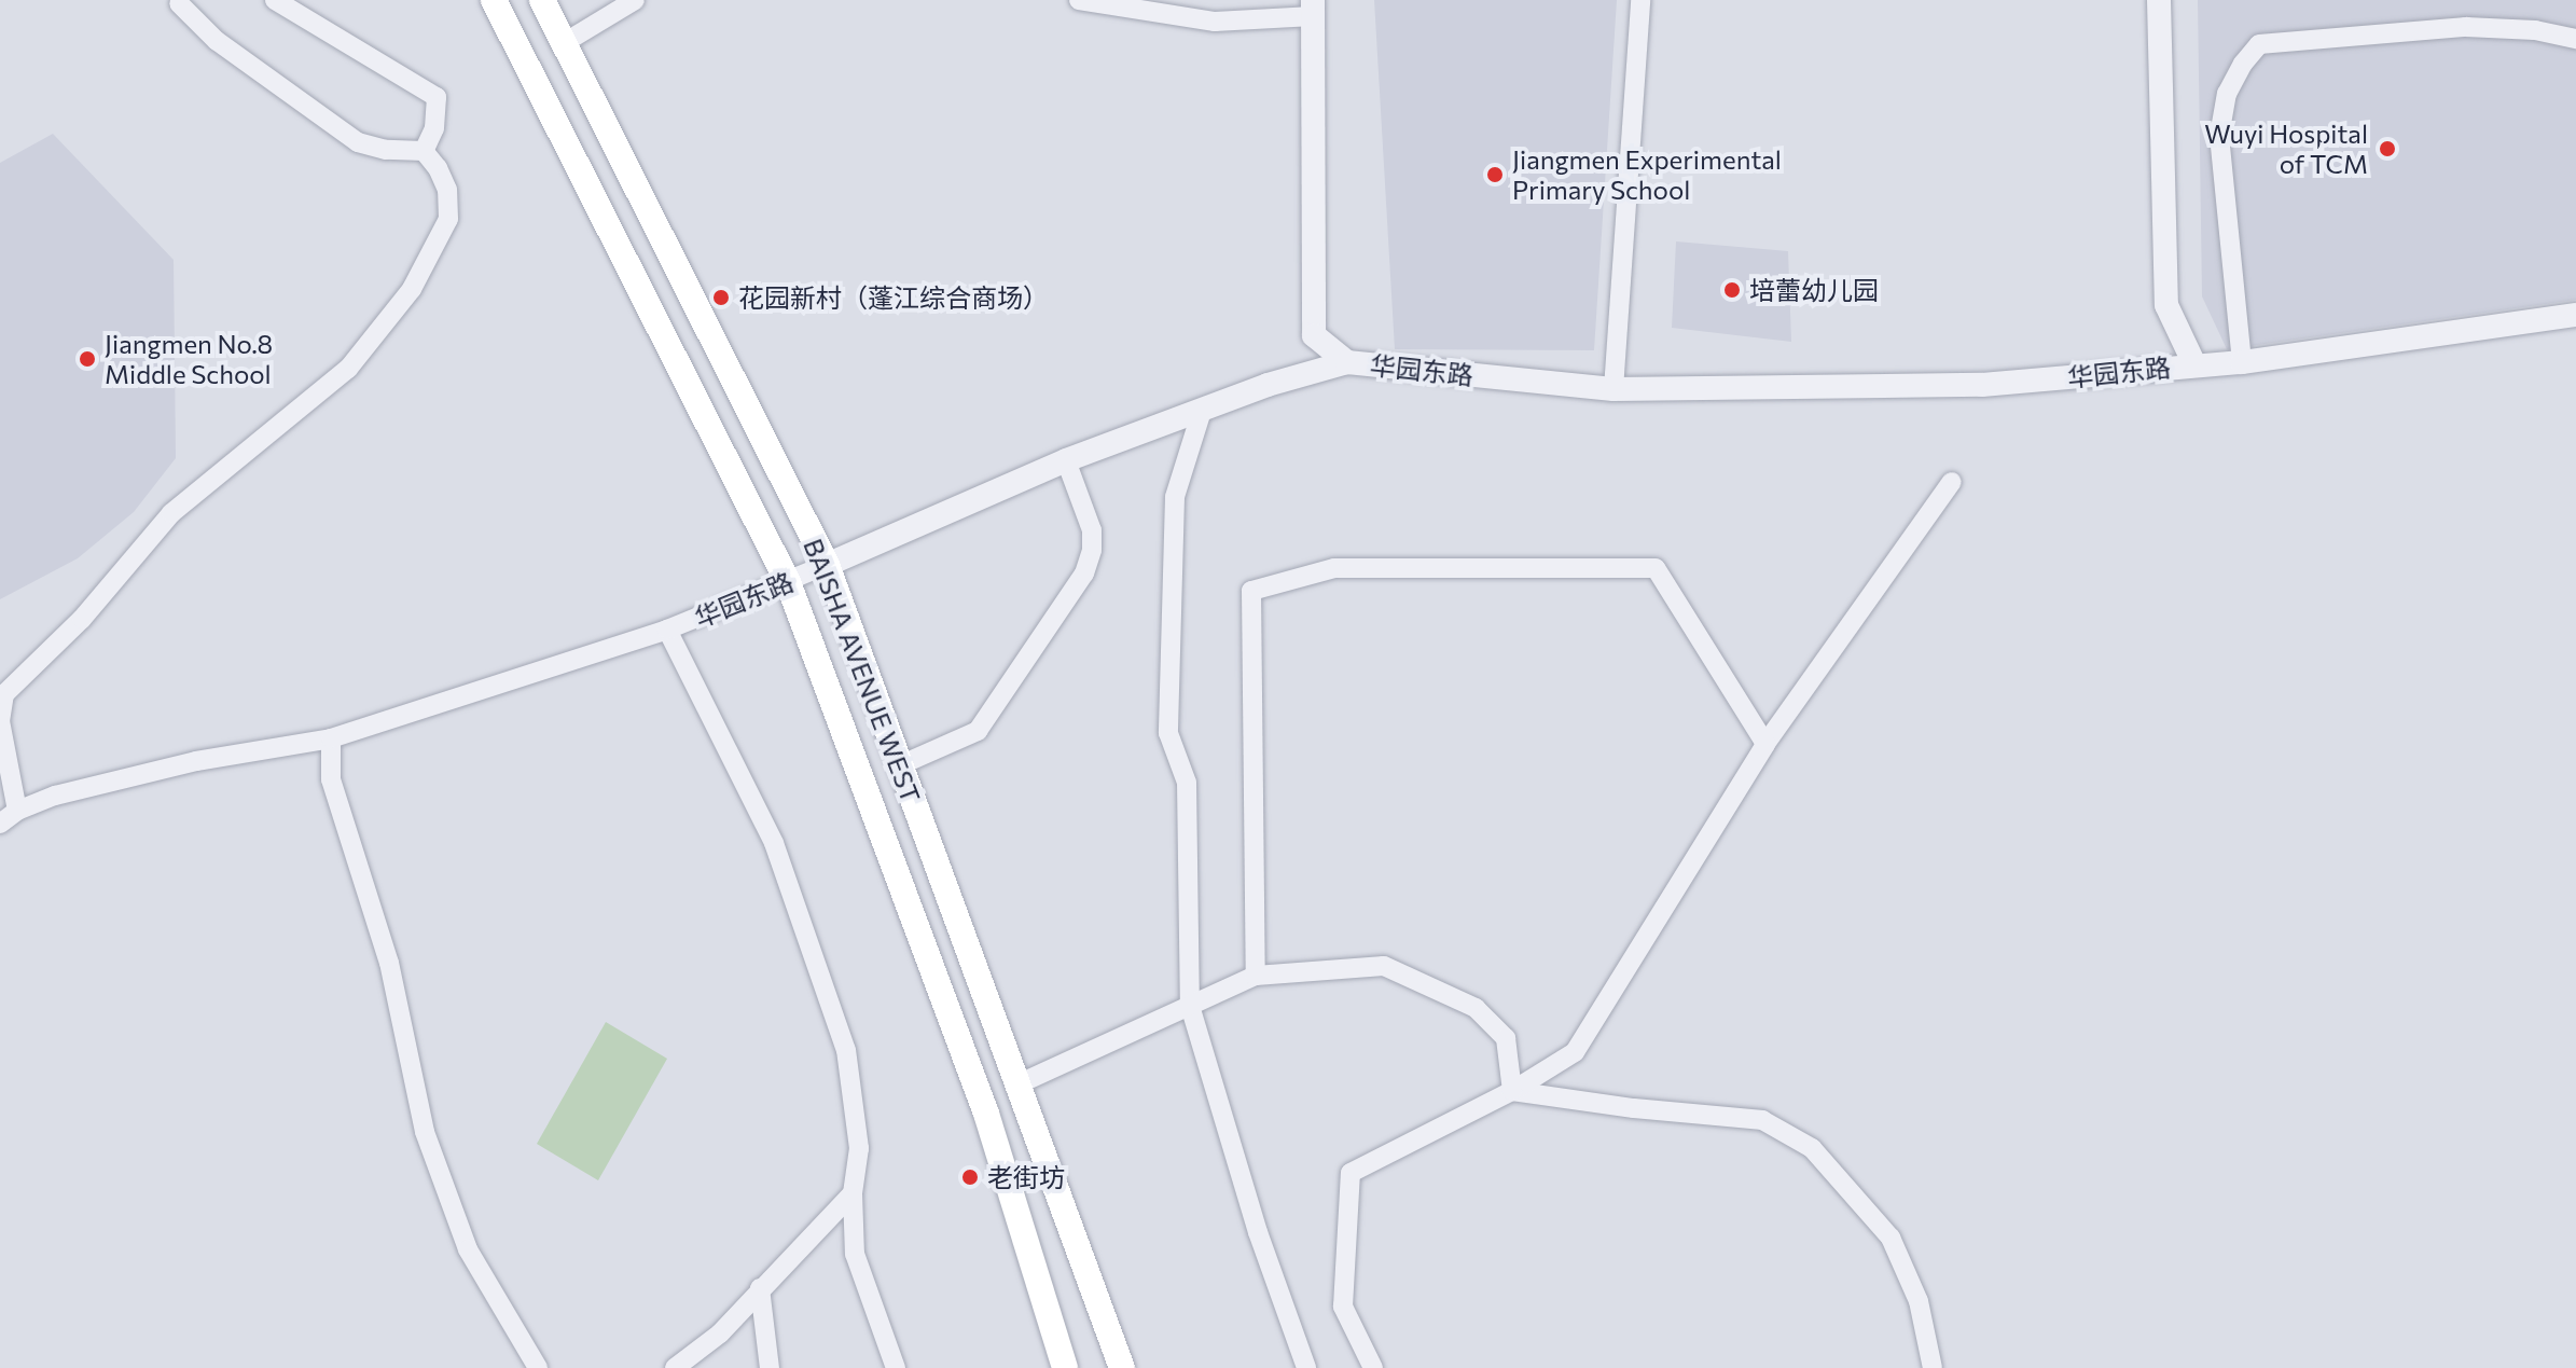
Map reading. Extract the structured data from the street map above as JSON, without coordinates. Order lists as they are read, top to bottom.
{
  "streets": {
    "main road": ["BAISHA AVENUE WEST"],
    "street": ["华园东路"]
  },
  "crossings": [
    ["华园东路", "BAISHA AVENUE WEST"]
  ],
  "places": [
    "Wuyi Hospital of TCM",
    "Jiangmen Experimental Primary School",
    "培蕾幼儿园",
    "花园新村（蓬江综合商场）",
    "Jiangmen No.8 Middle School",
    "老街坊"
  ]
}
